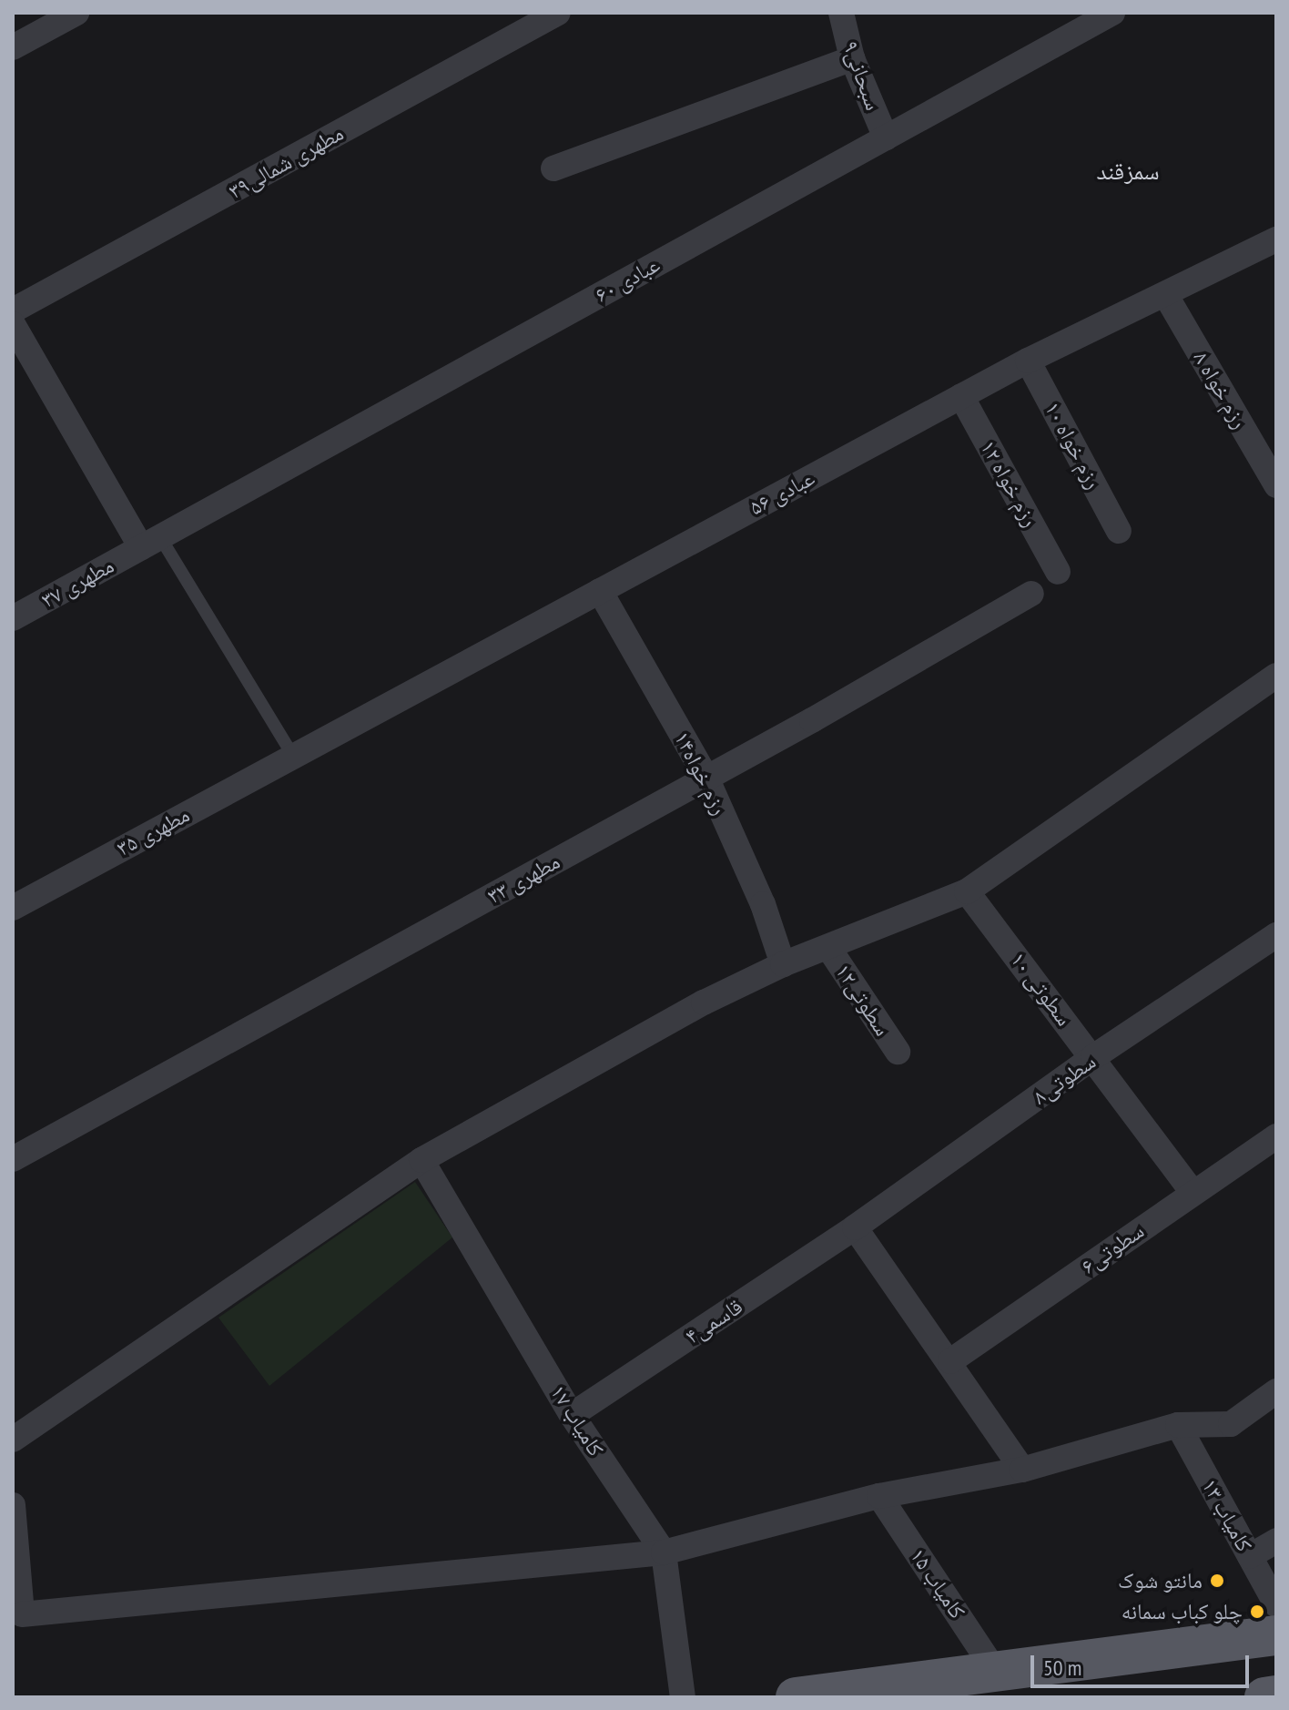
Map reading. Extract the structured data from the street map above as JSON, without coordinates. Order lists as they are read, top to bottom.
{
  "streets": {
    "street": [
      "سبحانی۹",
      "مطهری شمالی۳۹",
      "عبادی ۶۰",
      "رزم خواه ۸",
      "رزم خواه ۱۰",
      "رزم خواه ۱۲",
      "عبادی ۵۶",
      "مطهری ۳۷",
      "رزم خواه۱۴",
      "مطهری ۳۵",
      "مطهری ۳۳",
      "سطوتی ۱۰",
      "سطوتی۱۲",
      "سطوتی۸",
      "سطوتی۶",
      "قاسمی۴",
      "کامیاب ۱۷",
      "کامیاب ۱۳",
      "کامیاب ۱۵"
    ]
  },
  "crossings": [
    ["سبحانی۹", "عبادی ۶۰"],
    ["عبادی ۶۰", "مطهری ۳۷"],
    ["رزم خواه ۸", "عبادی ۵۶"],
    ["رزم خواه ۱۰", "عبادی ۵۶"],
    ["رزم خواه ۱۲", "عبادی ۵۶"],
    ["عبادی ۵۶", "رزم خواه۱۴"],
    ["عبادی ۵۶", "مطهری ۳۵"],
    ["رزم خواه۱۴", "مطهری ۳۳"],
    ["سطوتی ۱۰", "سطوتی۸"],
    ["سطوتی ۱۰", "سطوتی۶"],
    ["سطوتی۸", "قاسمی۴"],
    ["قاسمی۴", "کامیاب ۱۷"]
  ],
  "districts": ["سمزقند"],
  "places": ["مانتو شوک", "چلو کباب سمانه"],
  "scale_bar": "50 m"
}
